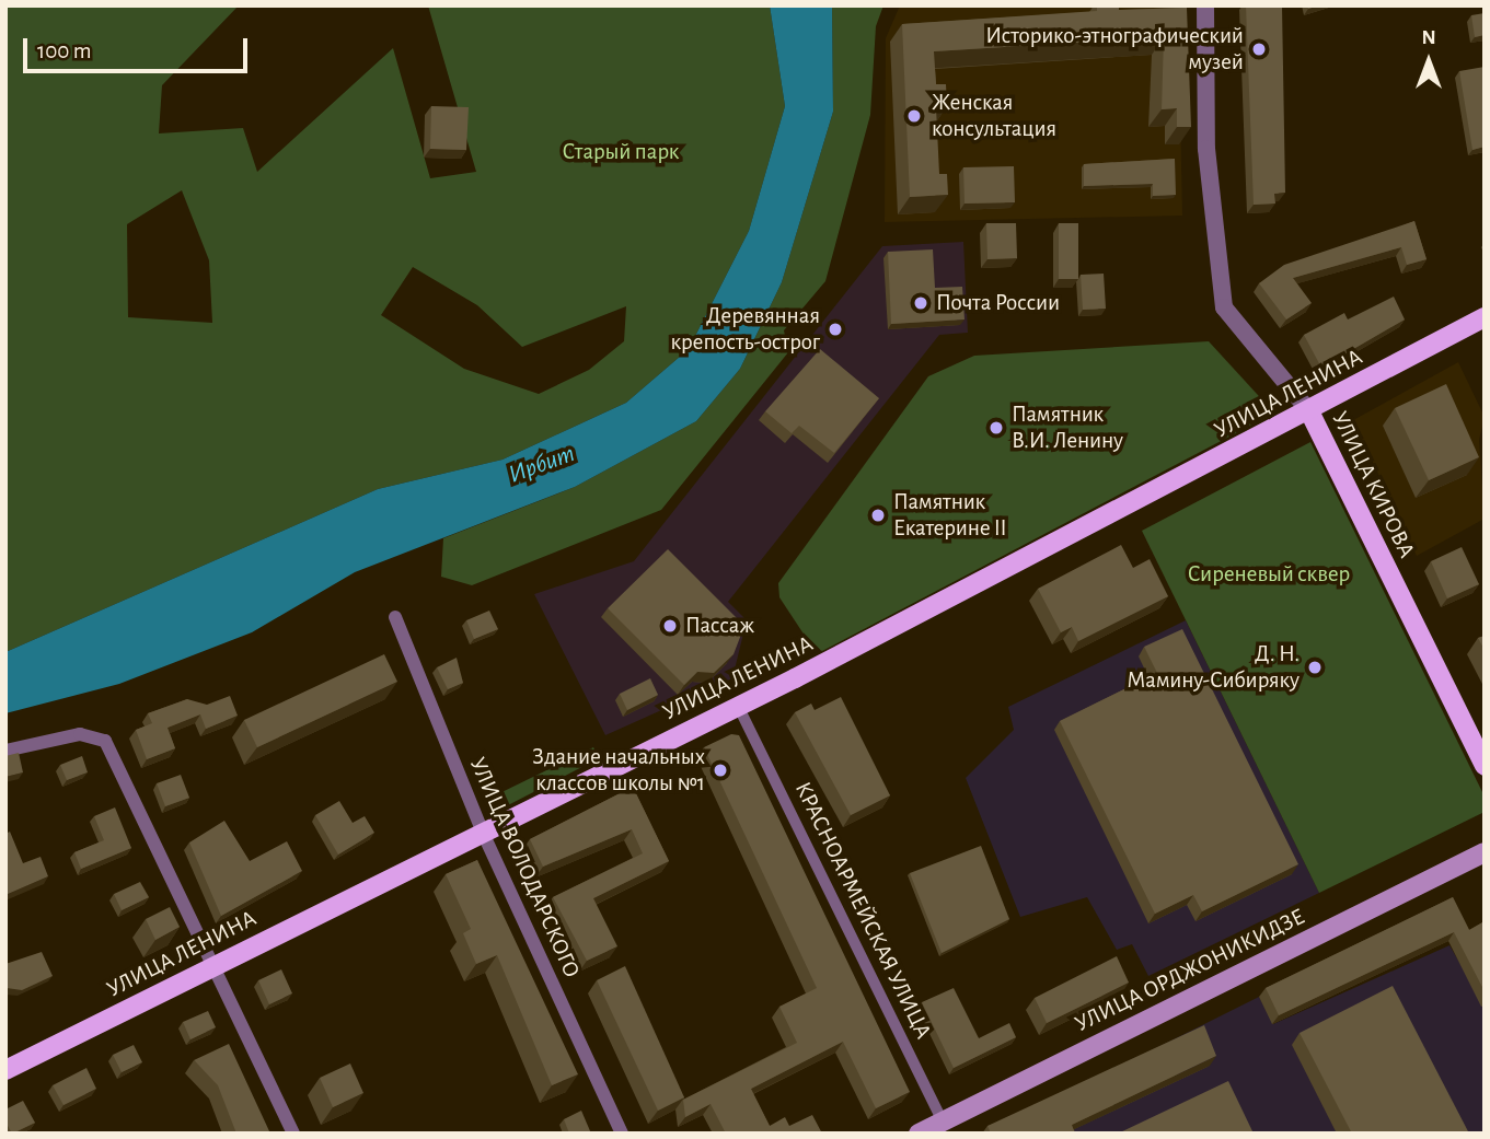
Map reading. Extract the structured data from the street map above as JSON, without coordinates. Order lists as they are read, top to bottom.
{
  "streets": {
    "main road": ["УЛИЦА ЛЕНИНА", "УЛИЦА КИРОВА", "УЛИЦА ОРДЖОНИКИДЗЕ"],
    "street": ["УЛИЦА ВОЛОДАРСКОГО", "КРАСНОАРМЕЙСКАЯ УЛИЦА"]
  },
  "crossings": [
    ["УЛИЦА ЛЕНИНА", "УЛИЦА КИРОВА"],
    ["УЛИЦА ЛЕНИНА", "УЛИЦА ВОЛОДАРСКОГО"],
    ["УЛИЦА ЛЕНИНА", "КРАСНОАРМЕЙСКАЯ УЛИЦА"],
    ["КРАСНОАРМЕЙСКАЯ УЛИЦА", "УЛИЦА ОРДЖОНИКИДЗЕ"]
  ],
  "water": ["Ирбит"],
  "parks": ["Старый парк", "Сиреневый сквер"],
  "places": [
    "Историко-этнографический музей",
    "Женская консультация",
    "Почта России",
    "Деревянная крепость-острог",
    "Памятник В.И. Ленину",
    "Памятник Екатерине II",
    "Пассаж",
    "Д. Н. Мамину-Сибиряку",
    "Здание начальных классов школы №1"
  ],
  "scale_bar": "100 m",
  "north": "top"
}
